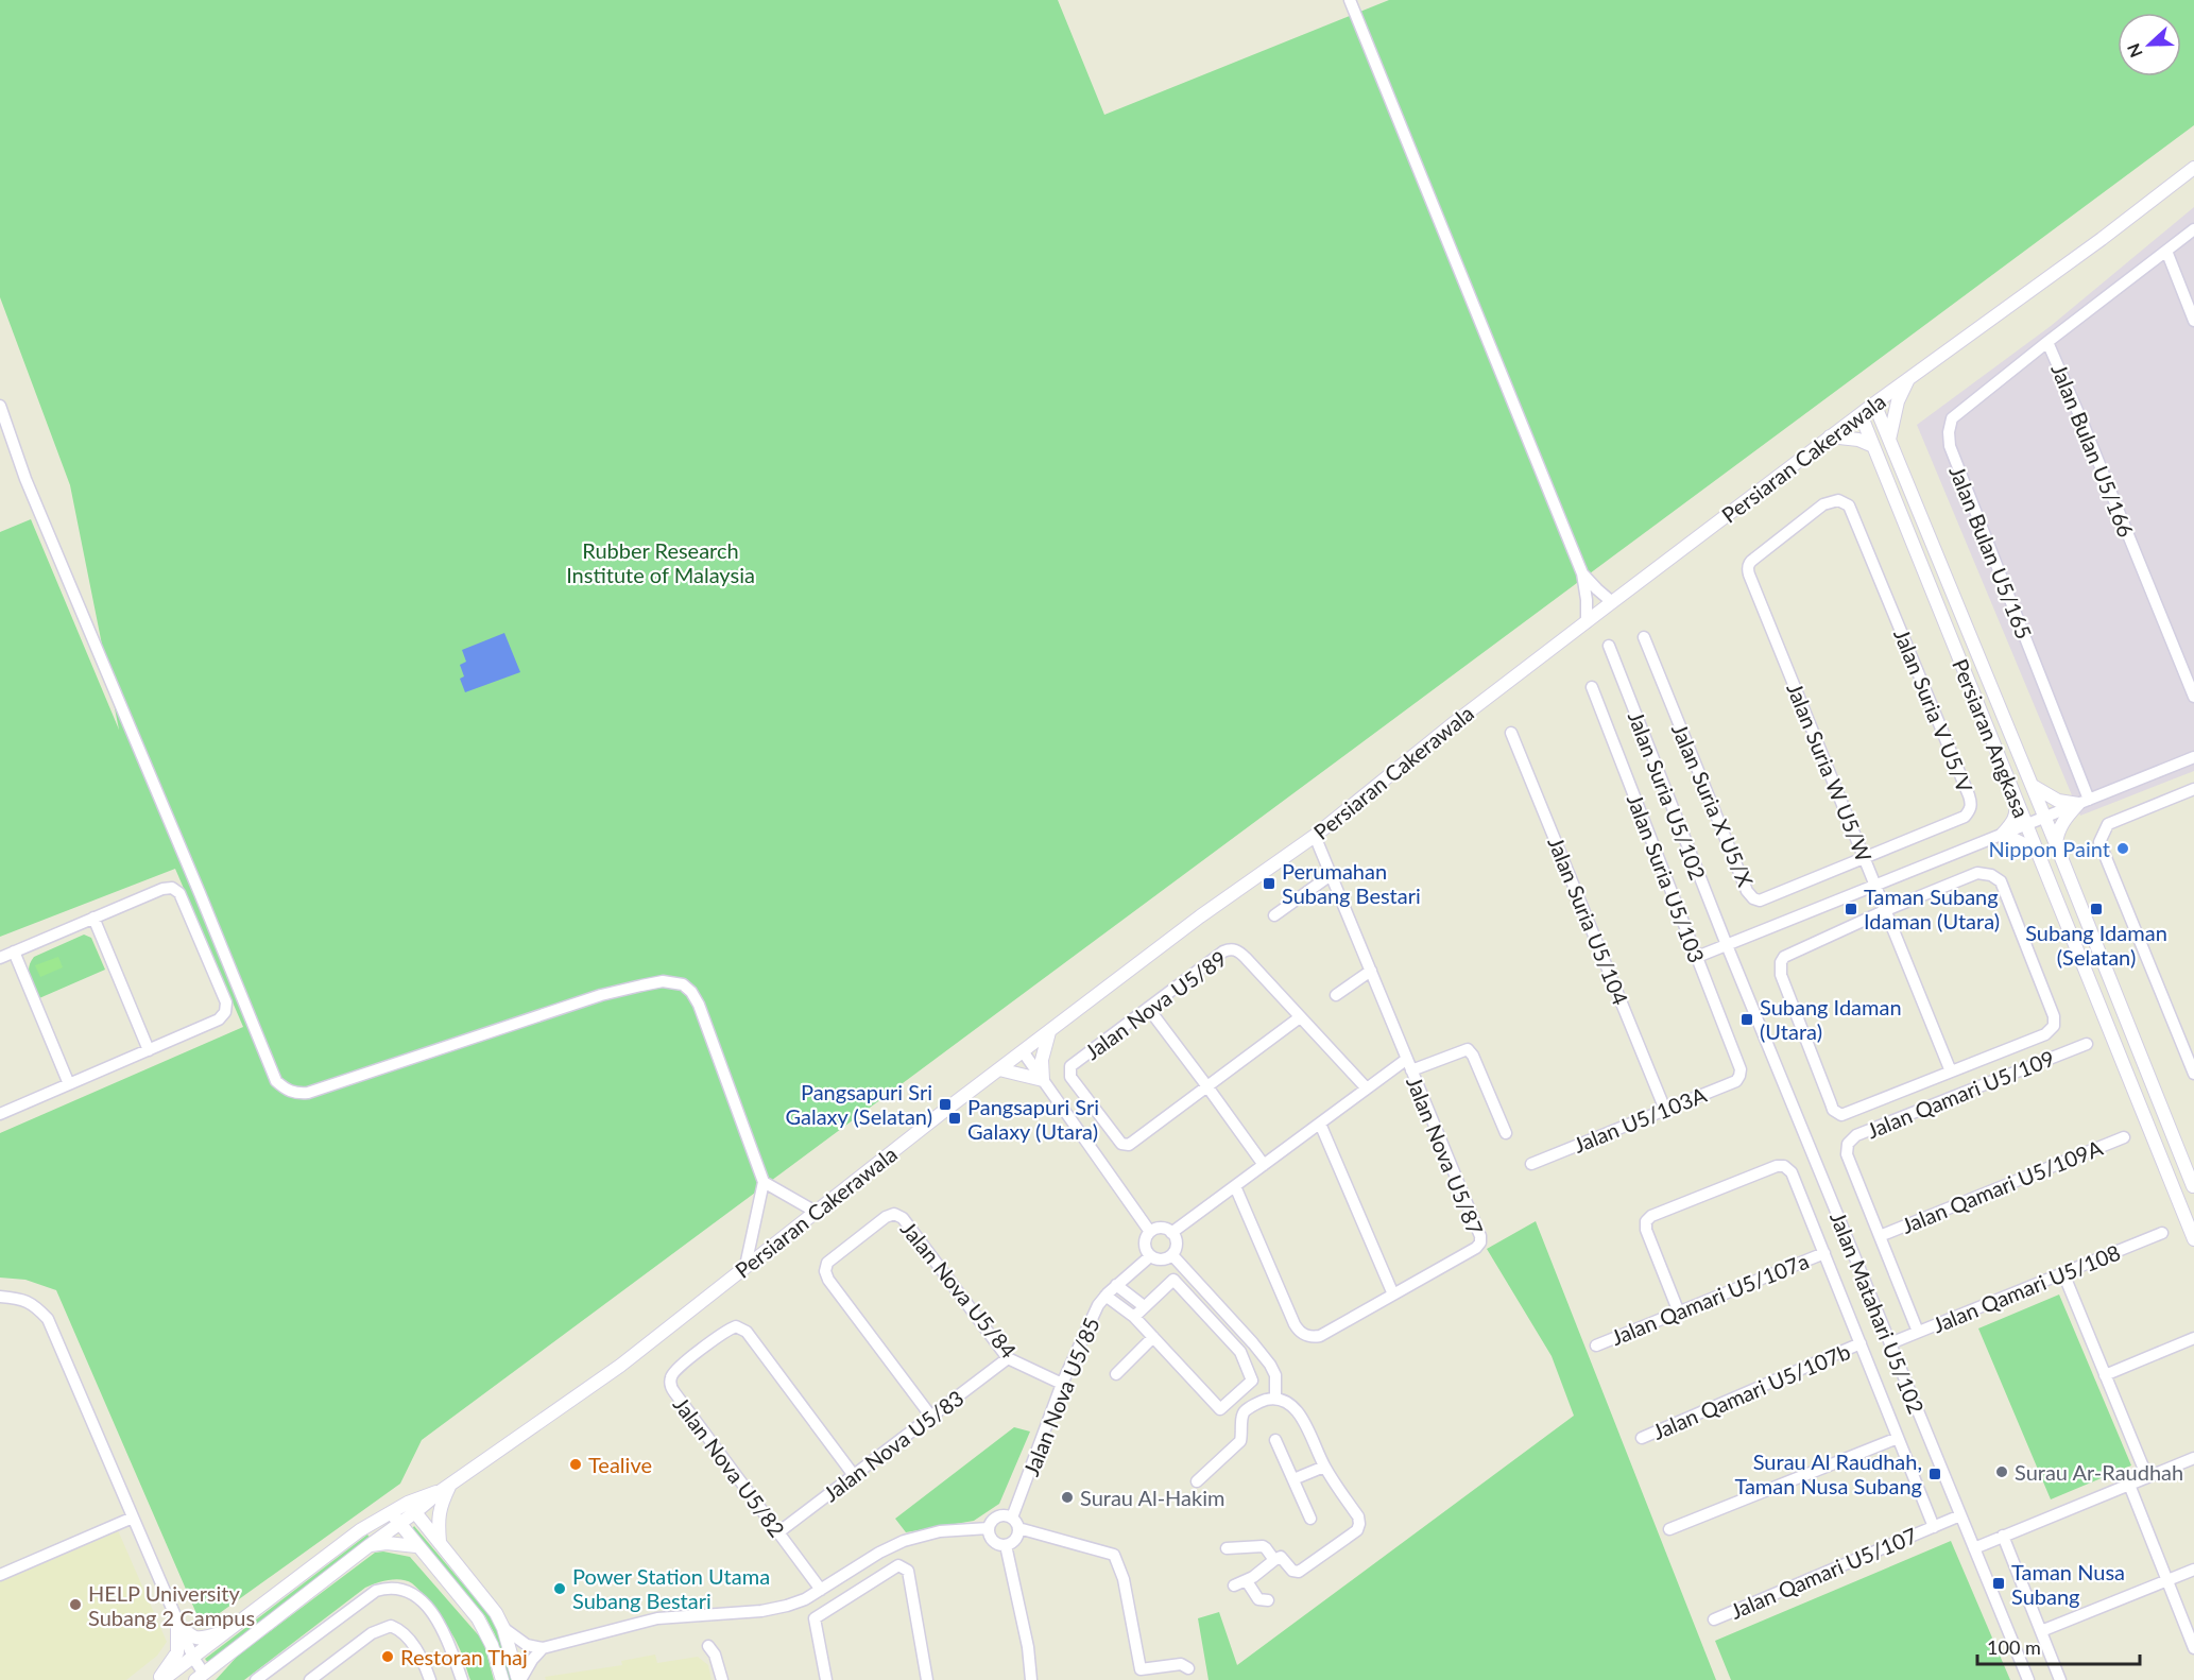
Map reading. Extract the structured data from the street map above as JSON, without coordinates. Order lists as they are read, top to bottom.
{
  "streets": {
    "street": [
      "Jalan Bulan U5/166",
      "Persiaran Cakerawala",
      "Jalan Bulan U5/165",
      "Jalan Suria V U5/V",
      "Persiaran Angkasa",
      "Jalan Suria W U5/W",
      "Jalan Suria U5/102",
      "Jalan Suria X U5/X",
      "Jalan Suria U5/103",
      "Jalan Suria U5/104",
      "Jalan Nova U5/89",
      "Jalan Qamari U5/109",
      "Jalan U5/103A",
      "Jalan Nova U5/87",
      "Jalan Qamari U5/109A",
      "Jalan Qamari U5/108",
      "Jalan Nova U5/84",
      "Jalan Qamari U5/107a",
      "Jalan Matahari U5/102",
      "Jalan Qamari U5/107b",
      "Jalan Nova U5/85",
      "Jalan Nova U5/83",
      "Jalan Nova U5/82",
      "Jalan Qamari U5/107"
    ]
  },
  "crossings": [
    ["Jalan Bulan U5/166", "Jalan Bulan U5/165"],
    ["Persiaran Cakerawala", "Persiaran Angkasa"],
    ["Persiaran Cakerawala", "Jalan Nova U5/87"],
    ["Jalan Suria V U5/V", "Jalan Suria W U5/W"],
    ["Jalan Suria V U5/V", "Jalan Suria X U5/X"],
    ["Jalan Suria U5/102", "Jalan Matahari U5/102"],
    ["Jalan Suria U5/103", "Jalan U5/103A"],
    ["Jalan Suria U5/104", "Jalan U5/103A"],
    ["Jalan Qamari U5/109", "Jalan Qamari U5/109A"],
    ["Jalan Qamari U5/109", "Jalan Qamari U5/108"],
    ["Jalan Qamari U5/108", "Jalan Matahari U5/102"],
    ["Jalan Nova U5/84", "Jalan Nova U5/85"],
    ["Jalan Nova U5/84", "Jalan Nova U5/83"],
    ["Jalan Qamari U5/107a", "Jalan Qamari U5/107"],
    ["Jalan Matahari U5/102", "Jalan Qamari U5/107"],
    ["Jalan Qamari U5/107b", "Jalan Qamari U5/107"],
    ["Jalan Nova U5/83", "Jalan Nova U5/82"]
  ],
  "parks": ["Rubber Research Institute of Malaysia"],
  "places": {
    "other": [
      "Nippon Paint",
      "Tealive",
      "Surau Ar-Raudhah",
      "Surau Al-Hakim",
      "Power Station Utama Subang Bestari",
      "HELP University Subang 2 Campus",
      "Restoran Thaj"
    ],
    "transit": [
      "Perumahan Subang Bestari",
      "Taman Subang Idaman (Utara)",
      "Subang Idaman (Selatan)",
      "Subang Idaman (Utara)",
      "Pangsapuri Sri Galaxy (Selatan)",
      "Pangsapuri Sri Galaxy (Utara)",
      "Surau Al Raudhah, Taman Nusa Subang",
      "Taman Nusa Subang"
    ]
  },
  "scale_bar": "100 m",
  "north": "left"
}
